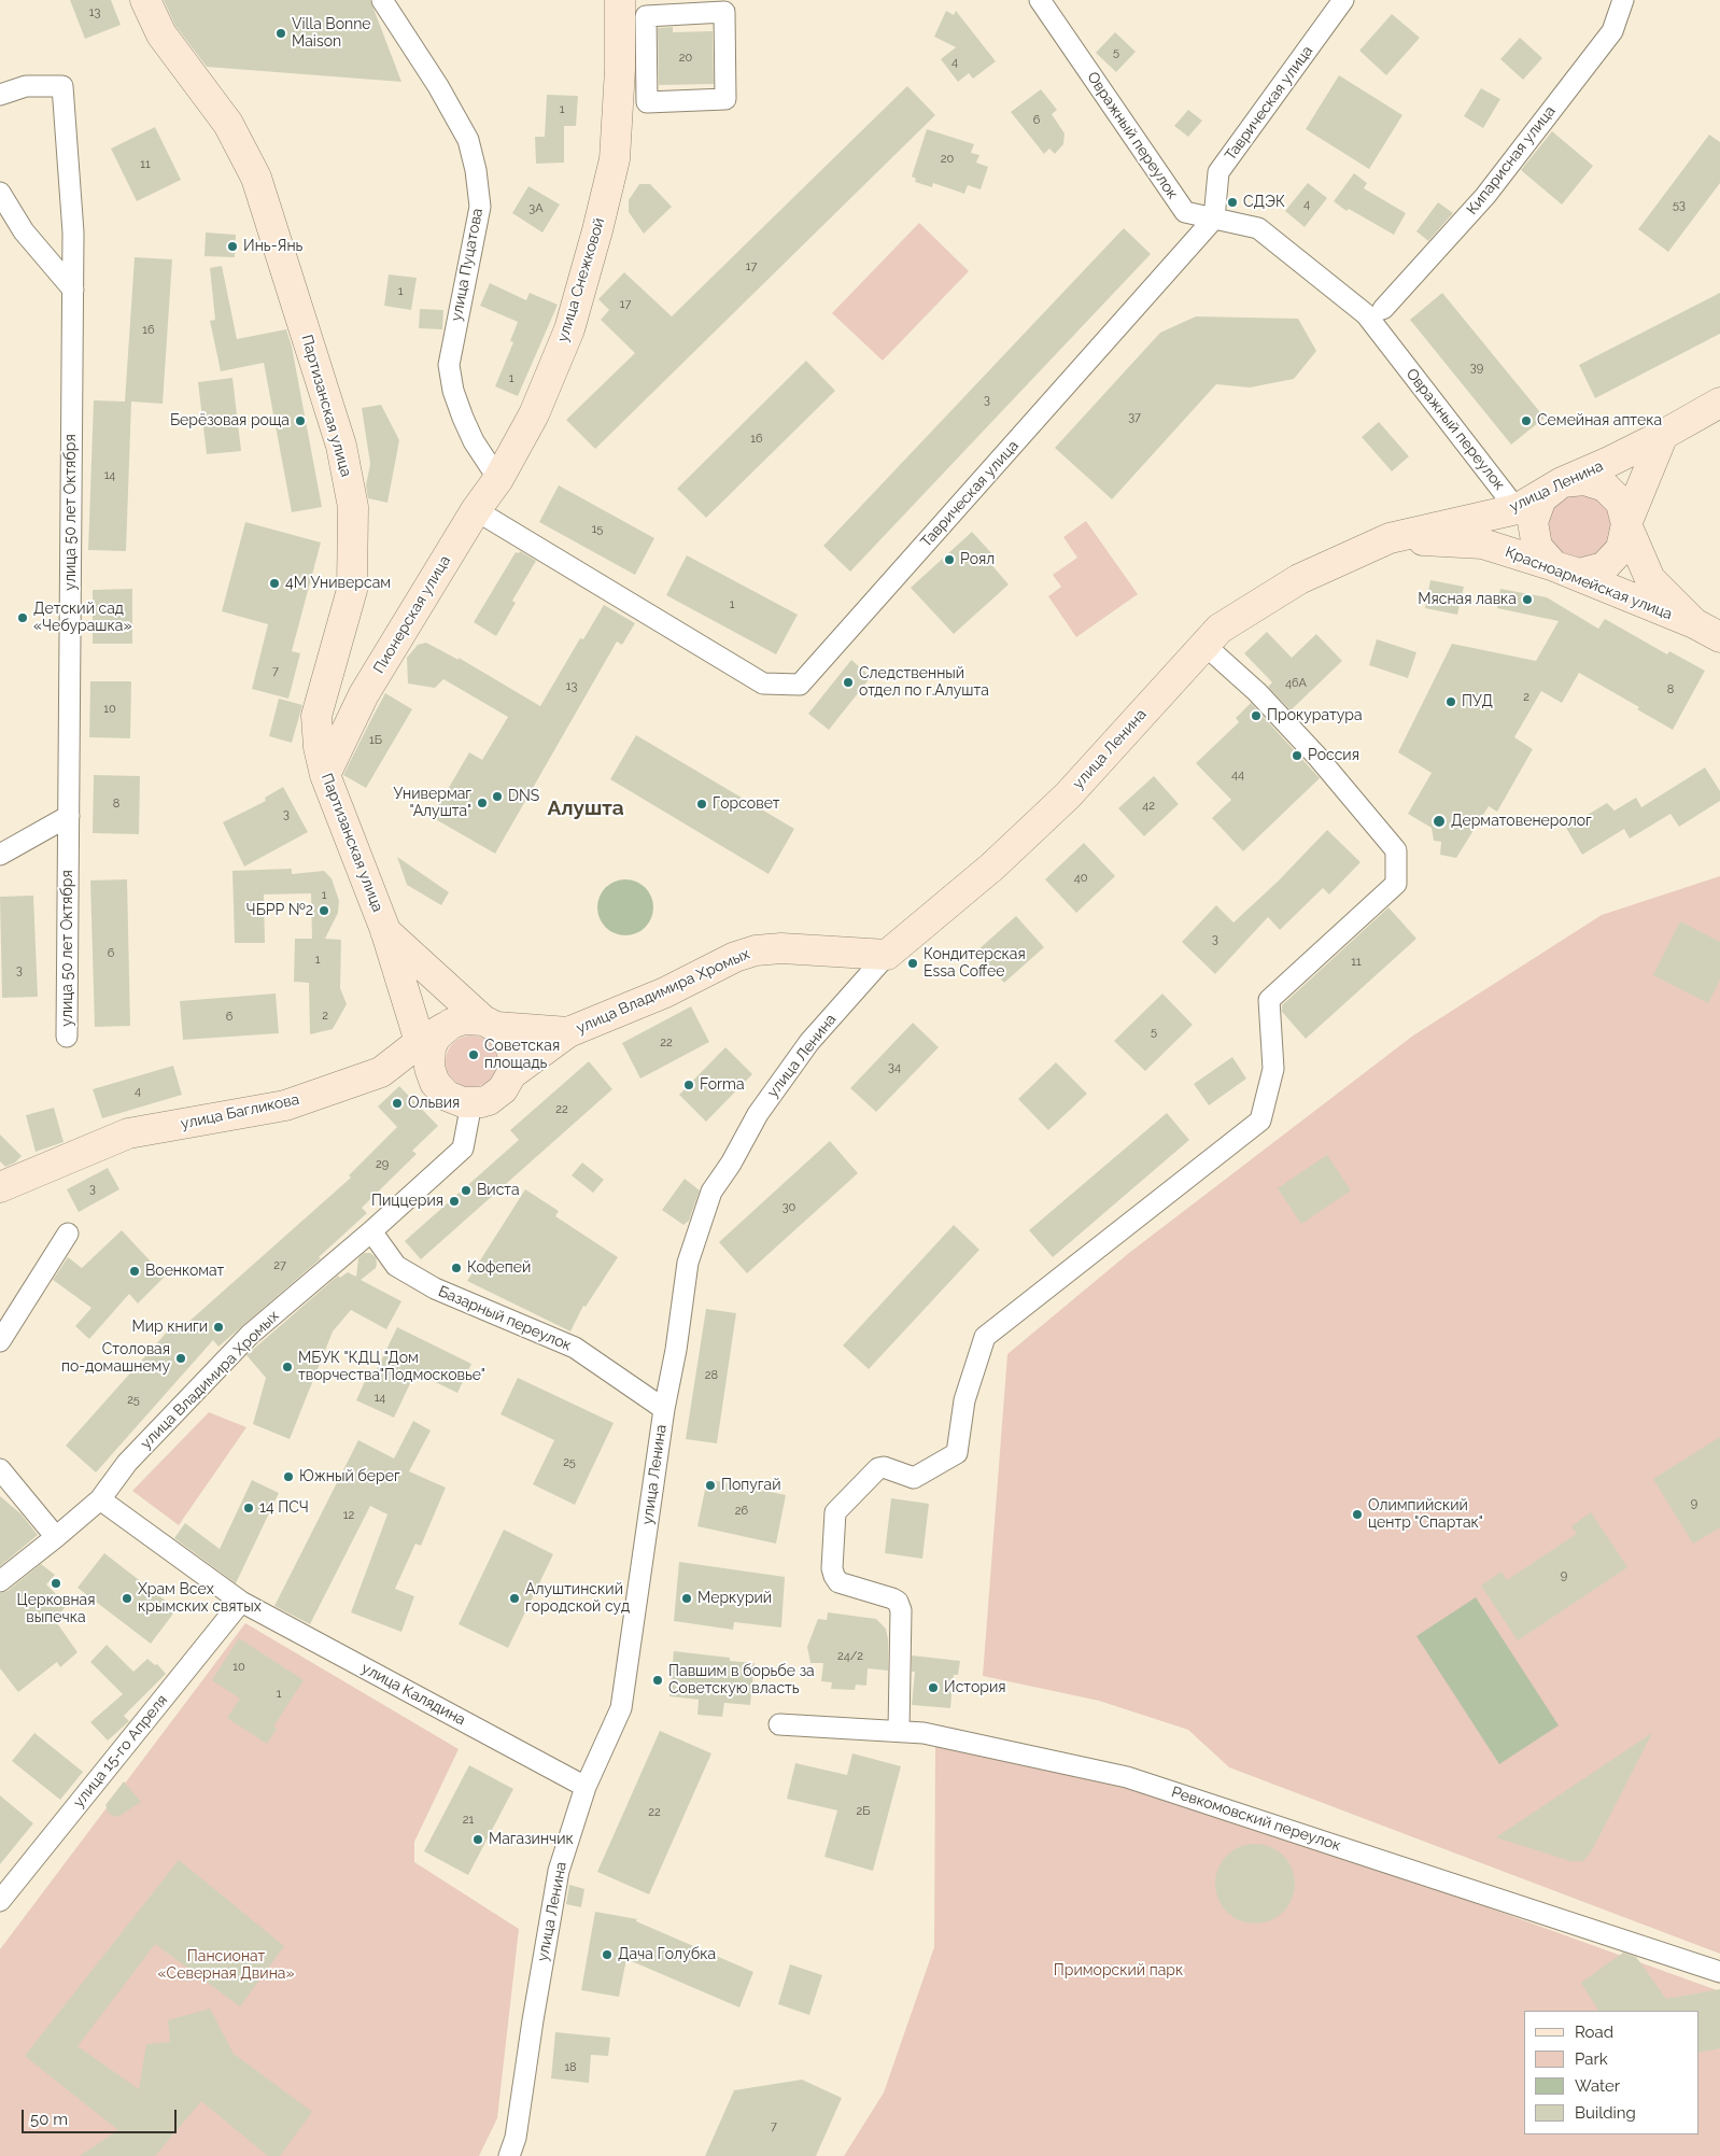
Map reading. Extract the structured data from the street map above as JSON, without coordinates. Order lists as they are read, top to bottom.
{
  "streets": {
    "main road": [
      "улица Снежковой",
      "Партизанская улица",
      "улица Ленина",
      "Красноармейская улица",
      "Пионерская улица",
      "улица Владимира Хромых",
      "улица Багликова"
    ],
    "street": [
      "Таврическая улица",
      "Овражный переулок",
      "Кипарисная улица",
      "улица Пуцатова",
      "улица 50 лет Октября",
      "Базарный переулок",
      "улица Калядина",
      "улица 15-го Апреля",
      "Ревкомовский переулок"
    ]
  },
  "crossings": [
    ["Таврическая улица", "Овражный переулок"],
    ["Таврическая улица", "Пионерская улица"],
    ["Овражный переулок", "улица Ленина"],
    ["улица Пуцатова", "улица Снежковой"],
    ["улица Пуцатова", "Пионерская улица"],
    ["улица Снежковой", "Пионерская улица"],
    ["Партизанская улица", "Пионерская улица"],
    ["улица Ленина", "Красноармейская улица"],
    ["улица Ленина", "улица Владимира Хромых"],
    ["улица Ленина", "Базарный переулок"],
    ["улица Ленина", "улица Калядина"],
    ["улица Владимира Хромых", "улица Багликова"],
    ["улица Владимира Хромых", "Базарный переулок"],
    ["улица Владимира Хромых", "улица Калядина"],
    ["улица Калядина", "улица 15-го Апреля"]
  ],
  "districts": ["Алушта"],
  "parks": ["Пансионат «Северная Двина»", "Приморский парк"],
  "places": [
    "Villa Bonne Maison",
    "СДЭК",
    "Инь-Янь",
    "Берёзовая роща",
    "Семейная аптека",
    "Роял",
    "4М Универсам",
    "Мясная лавка",
    "Детский сад «Чебурашка»",
    "Следственный отдел по г.Алушта",
    "ПУД",
    "Прокуратура",
    "Россия",
    "DNS",
    "Универмаг \"Алушта\"",
    "Горсовет",
    "Дерматовенеролог",
    "ЧБРР №2",
    "Кондитерская Essa Coffee",
    "Советская площадь",
    "Forma",
    "Ольвия",
    "Виста",
    "Пиццерия",
    "Кофепей",
    "Военкомат",
    "Мир книги",
    "Столовая по-домашнему",
    "МБУК \"КДЦ \"Дом творчества\"Подмосковье\"",
    "Южный берег",
    "Попугай",
    "14 ПСЧ",
    "Олимпийский центр \"Спартак\"",
    "Церковная выпечка",
    "Храм Всех крымских святых",
    "Алуштинский городской суд",
    "Меркурий",
    "Павшим в борьбе за Советскую власть",
    "История",
    "Магазинчик",
    "Дача Голубка"
  ],
  "house_numbers": [
    "13",
    "5",
    "20",
    "4",
    "1",
    "6",
    "20",
    "11",
    "4",
    "53",
    "3А",
    "17",
    "1",
    "17",
    "16",
    "39",
    "1",
    "3",
    "37",
    "16",
    "14",
    "15",
    "1",
    "7",
    "46А",
    "13",
    "8",
    "2",
    "10",
    "1Б",
    "44",
    "8",
    "42",
    "3",
    "40",
    "1",
    "3",
    "6",
    "1",
    "11",
    "3",
    "2",
    "6",
    "5",
    "22",
    "34",
    "4",
    "22",
    "29",
    "3",
    "30",
    "27",
    "28",
    "14",
    "25",
    "25",
    "9",
    "26",
    "12",
    "9",
    "24/2",
    "10",
    "1",
    "2Б",
    "22",
    "21",
    "18",
    "7"
  ],
  "legend": [
    "Road",
    "Park",
    "Water",
    "Building"
  ],
  "scale_bar": "50 m"
}
